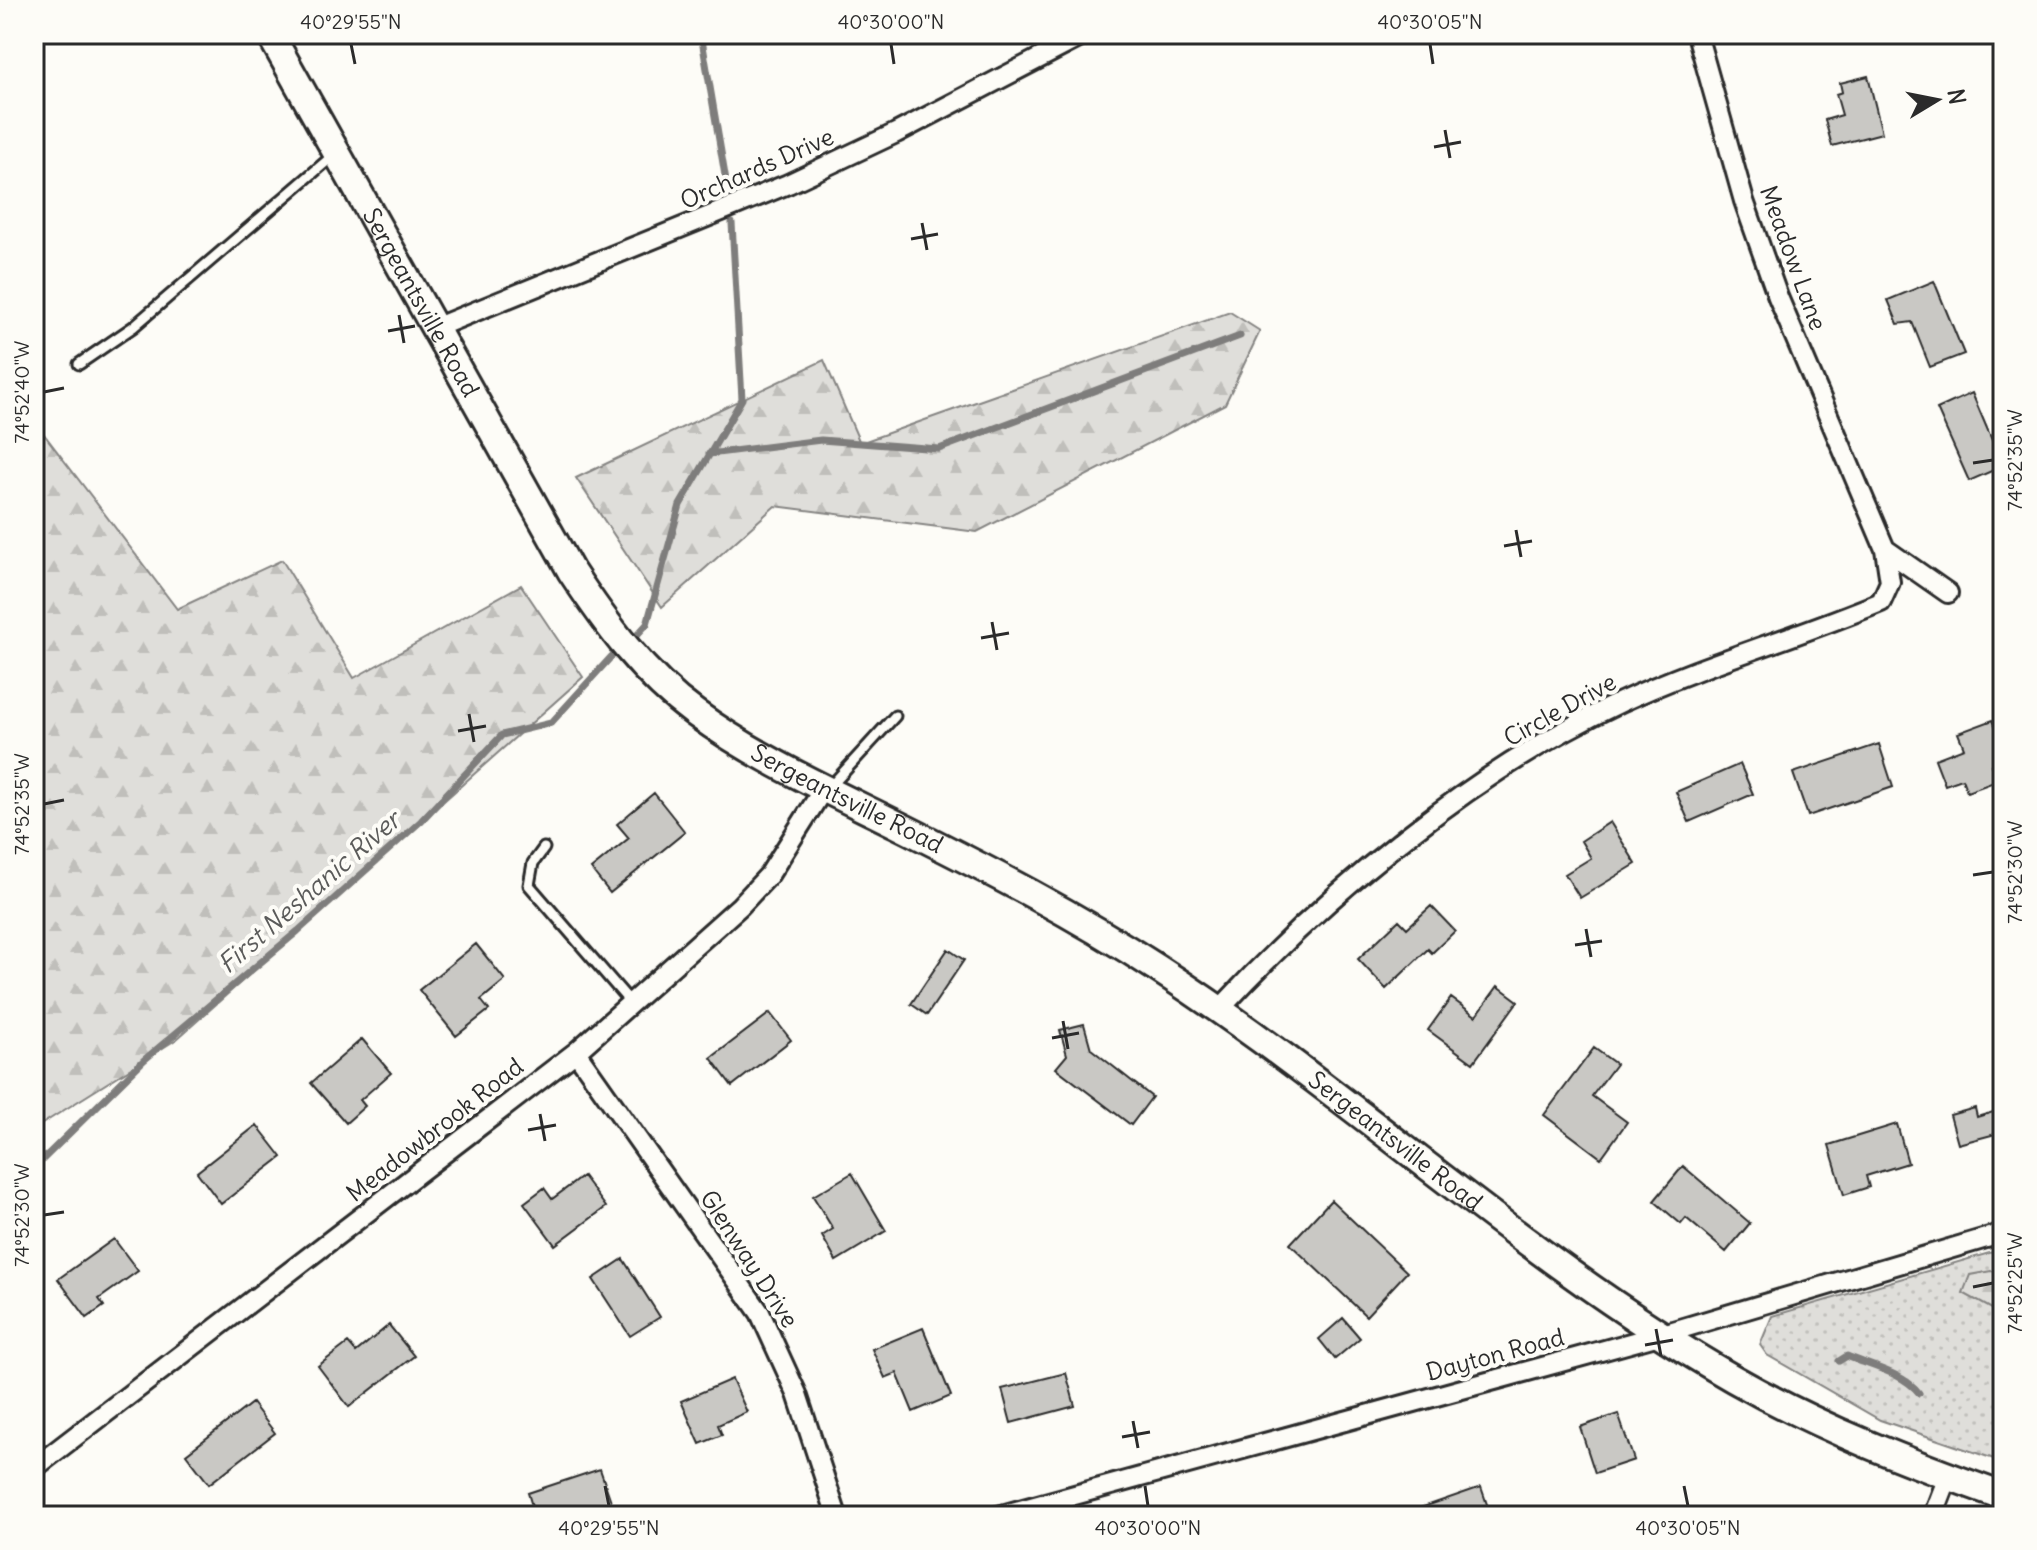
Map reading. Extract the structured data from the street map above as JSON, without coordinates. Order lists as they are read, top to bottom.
{
  "streets": {
    "main road": ["Sergeantsville Road"],
    "street": [
      "Orchards Drive",
      "Meadow Lane",
      "Circle Drive",
      "Meadowbrook Road",
      "Glenway Drive",
      "Dayton Road"
    ]
  },
  "crossings": [
    ["Orchards Drive", "Sergeantsville Road"],
    ["Meadow Lane", "Circle Drive"],
    ["Sergeantsville Road", "Circle Drive"],
    ["Sergeantsville Road", "Meadowbrook Road"],
    ["Sergeantsville Road", "Dayton Road"],
    ["Meadowbrook Road", "Glenway Drive"]
  ],
  "water": ["First Neshanic River"],
  "north": "right",
  "coordinates": [
    "40°29'55\"N",
    "40°30'00\"N",
    "40°30'05\"N",
    "74°52'40\"W",
    "74°52'35\"W",
    "74°52'30\"W",
    "74°52'25\"W"
  ]
}
